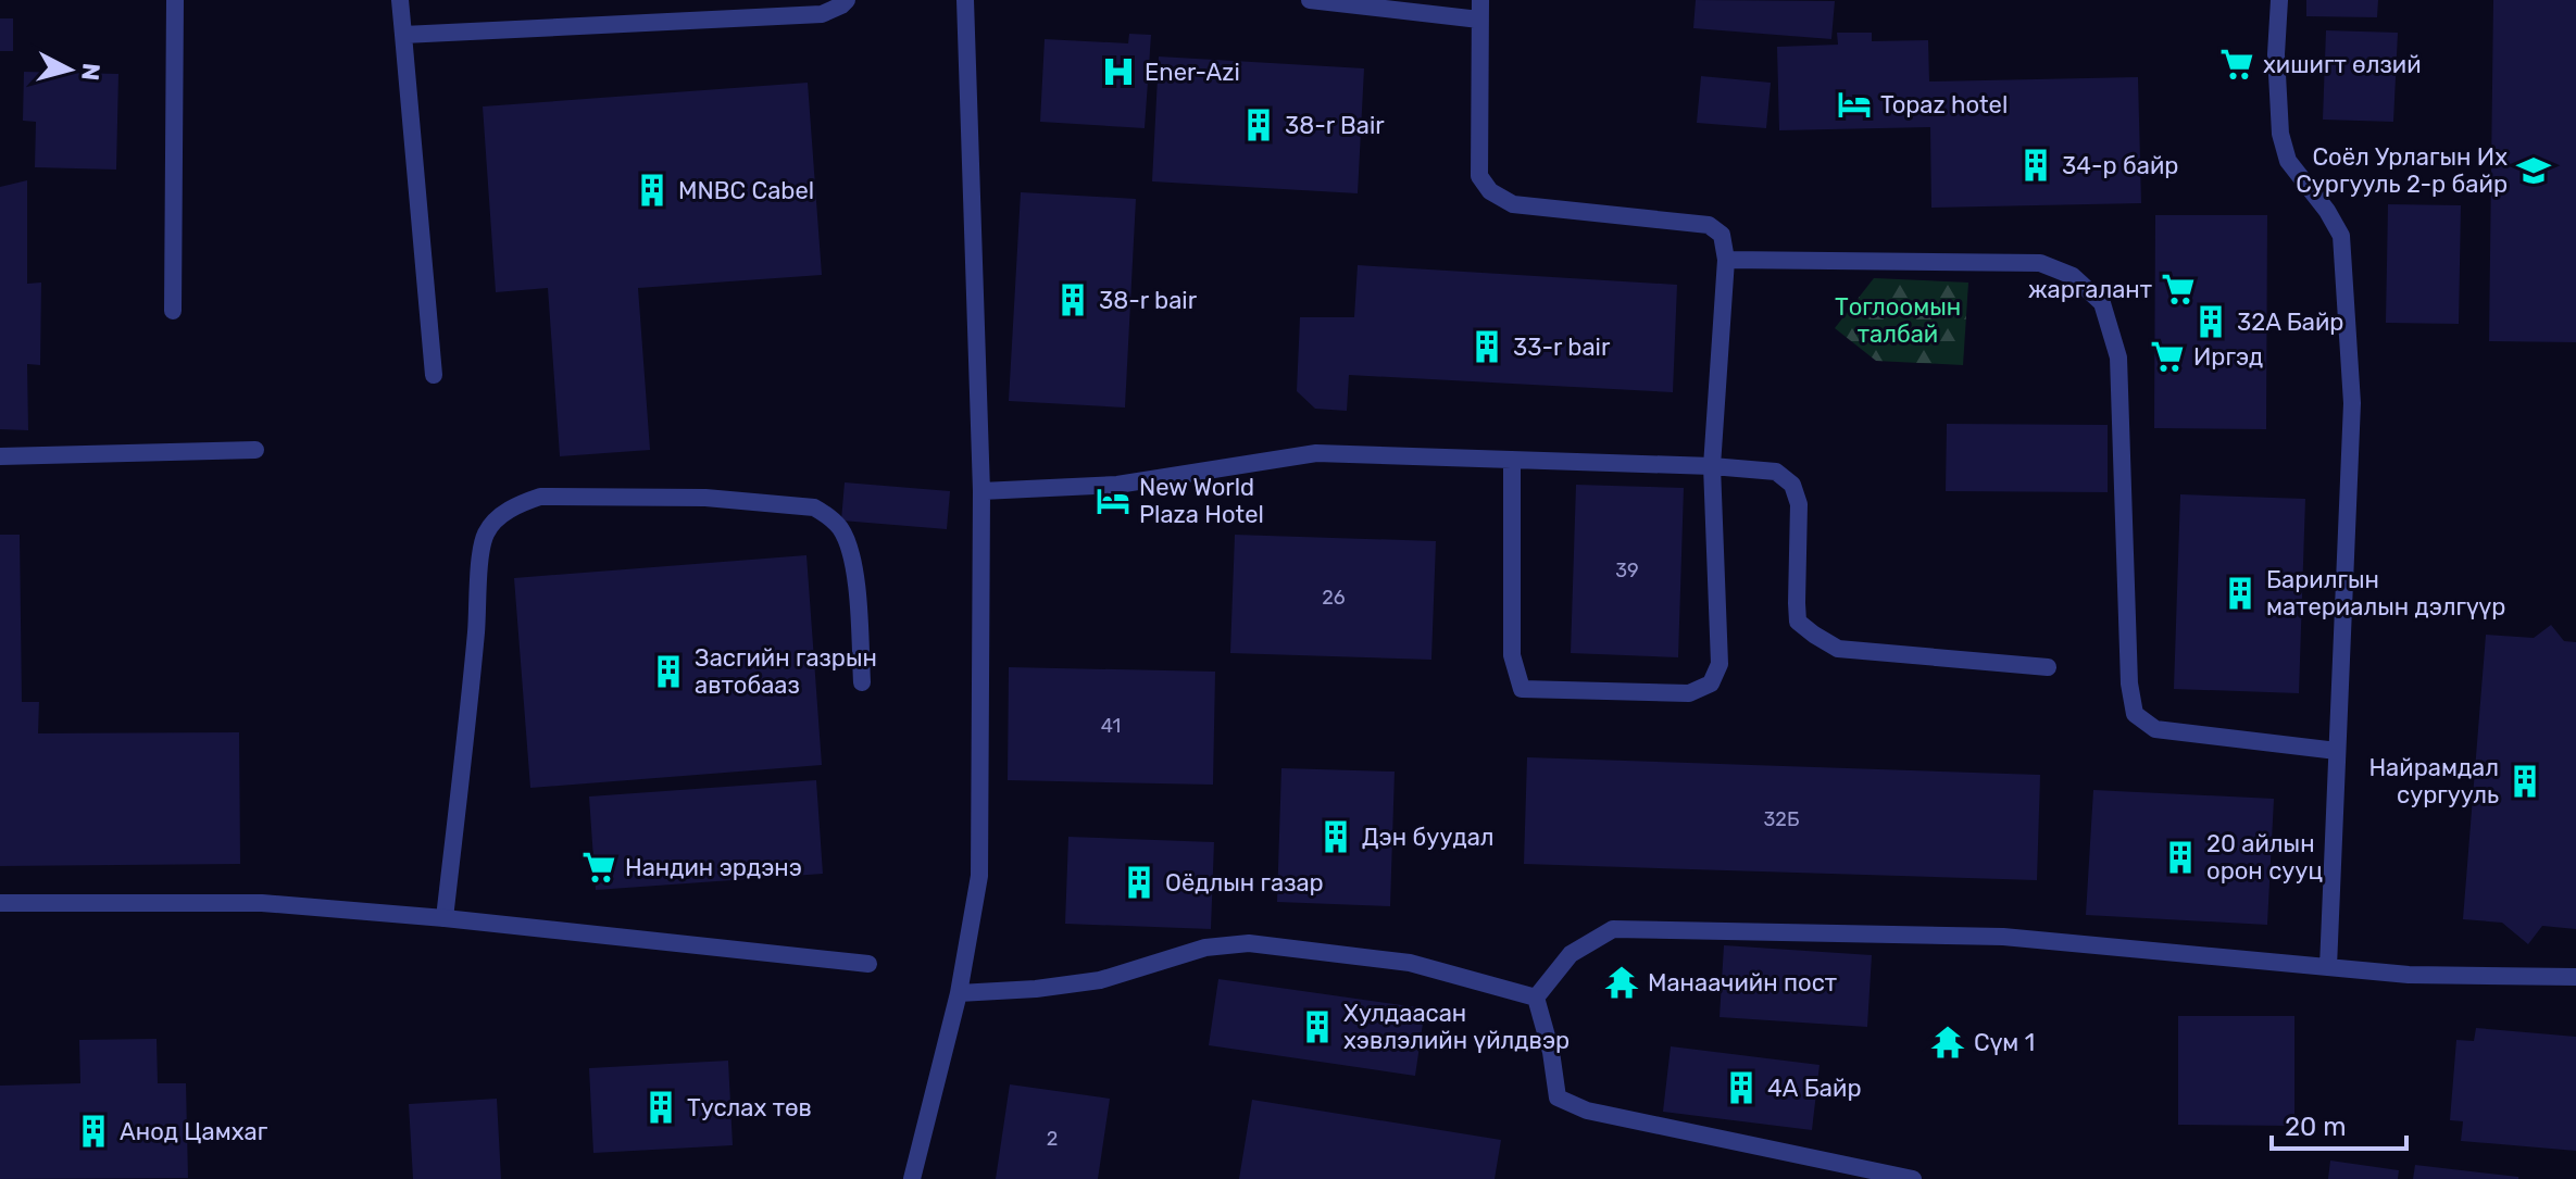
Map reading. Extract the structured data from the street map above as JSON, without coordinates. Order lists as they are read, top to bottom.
{
  "parks": ["Тоглоомын талбай"],
  "places": {
    "supermarket": [
      "хишигт өлзий",
      "жаргалант",
      "Иргэд",
      "Нандин эрдэнэ"
    ],
    "hospital": ["Ener-Azi"],
    "hotel": ["Topaz hotel", "New World Plaza Hotel"],
    "building": [
      "38-r Bair",
      "34-р байр",
      "MNBC Cabel",
      "38-r bair",
      "32A Байр",
      "33-r bair",
      "Барилгын материалын дэлгүүр",
      "Засгийн газрын автобааз",
      "Найрамдал сургууль",
      "Дэн буудал",
      "20 айлын орон сууц",
      "Оёдлын газар",
      "Хулдаасан хэвлэлийн үйлдвэр",
      "4А Байр",
      "Туслах төв",
      "Анод Цамхаг"
    ],
    "school or university": ["Соёл Урлагын Их Сургууль 2-р байр"],
    "temple": ["Манаачийн пост", "Сүм 1"]
  },
  "house_numbers": [
    "39",
    "26",
    "41",
    "32Б",
    "2"
  ],
  "scale_bar": "20 m",
  "north": "right"
}
